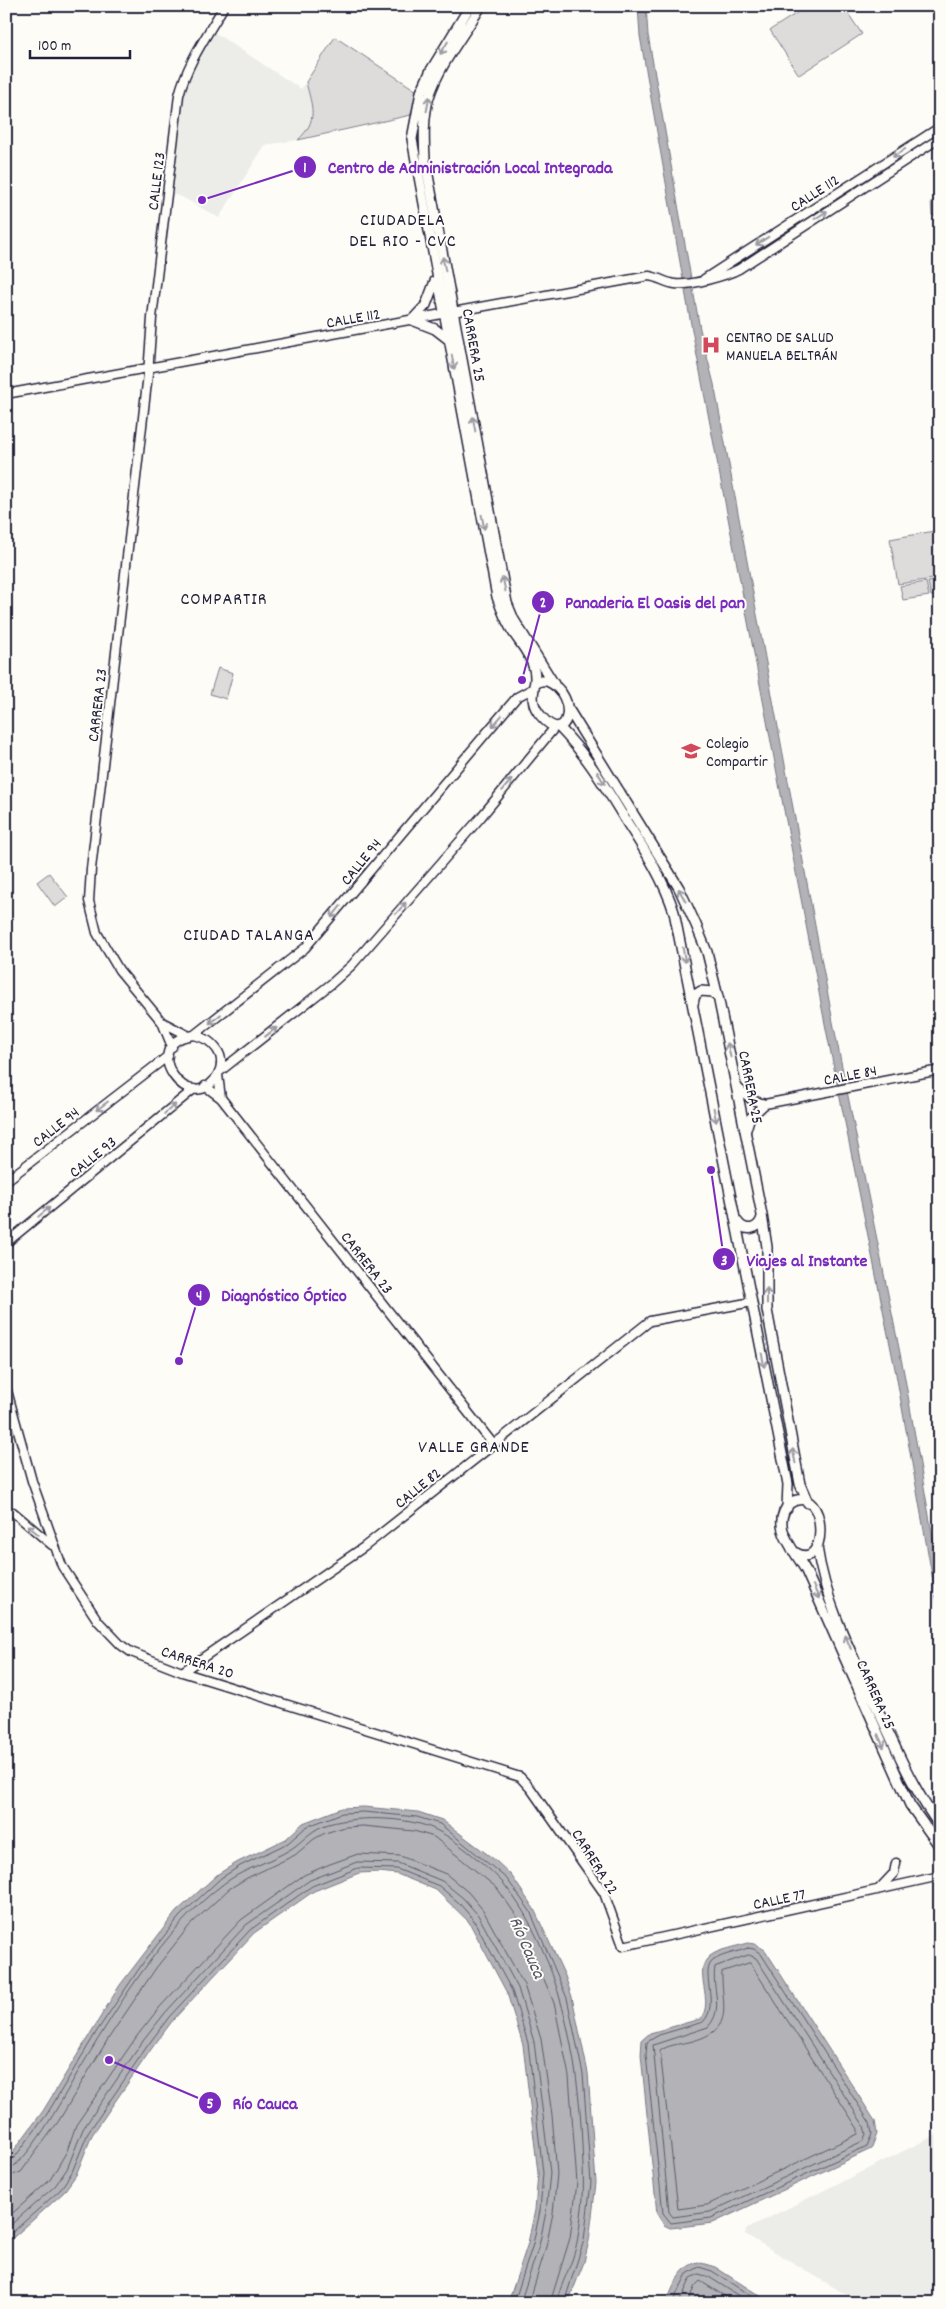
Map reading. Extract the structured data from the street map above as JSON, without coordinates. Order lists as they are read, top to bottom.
{
  "streets": {
    "main road": ["CARRERA 25"],
    "street": [
      "CALLE 123",
      "CALLE 112",
      "CARRERA 23",
      "CALLE 94",
      "CALLE 84",
      "CALLE 93",
      "CALLE 82",
      "CARRERA 20",
      "CARRERA 22",
      "CALLE 77"
    ]
  },
  "crossings": [
    ["CALLE 123", "CALLE 112"],
    ["CALLE 123", "CARRERA 23"],
    ["CALLE 112", "CARRERA 25"],
    ["CALLE 112", "CARRERA 23"],
    ["CARRERA 25", "CALLE 94"],
    ["CARRERA 23", "CALLE 94"],
    ["CARRERA 23", "CALLE 93"],
    ["CARRERA 23", "CALLE 82"],
    ["CALLE 94", "CALLE 93"],
    ["CALLE 82", "CARRERA 20"],
    ["CARRERA 20", "CARRERA 22"],
    ["CARRERA 22", "CALLE 77"]
  ],
  "one_way": ["CALLE 93"],
  "districts": [
    "CIUDADELA DEL RIO - CVC",
    "COMPARTIR",
    "CIUDAD TALANGA",
    "VALLE GRANDE"
  ],
  "water": ["Río Cauca"],
  "places": {
    "other": [
      "Centro de Administración Local Integrada",
      "Panaderia El Oasis del pan",
      "Viajes al Instante",
      "Diagnóstico Óptico",
      "Río Cauca"
    ],
    "hospital": ["CENTRO DE SALUD MANUELA BELTRÁN"],
    "school or university": ["Colegio Compartir"]
  },
  "scale_bar": "100 m"
}
